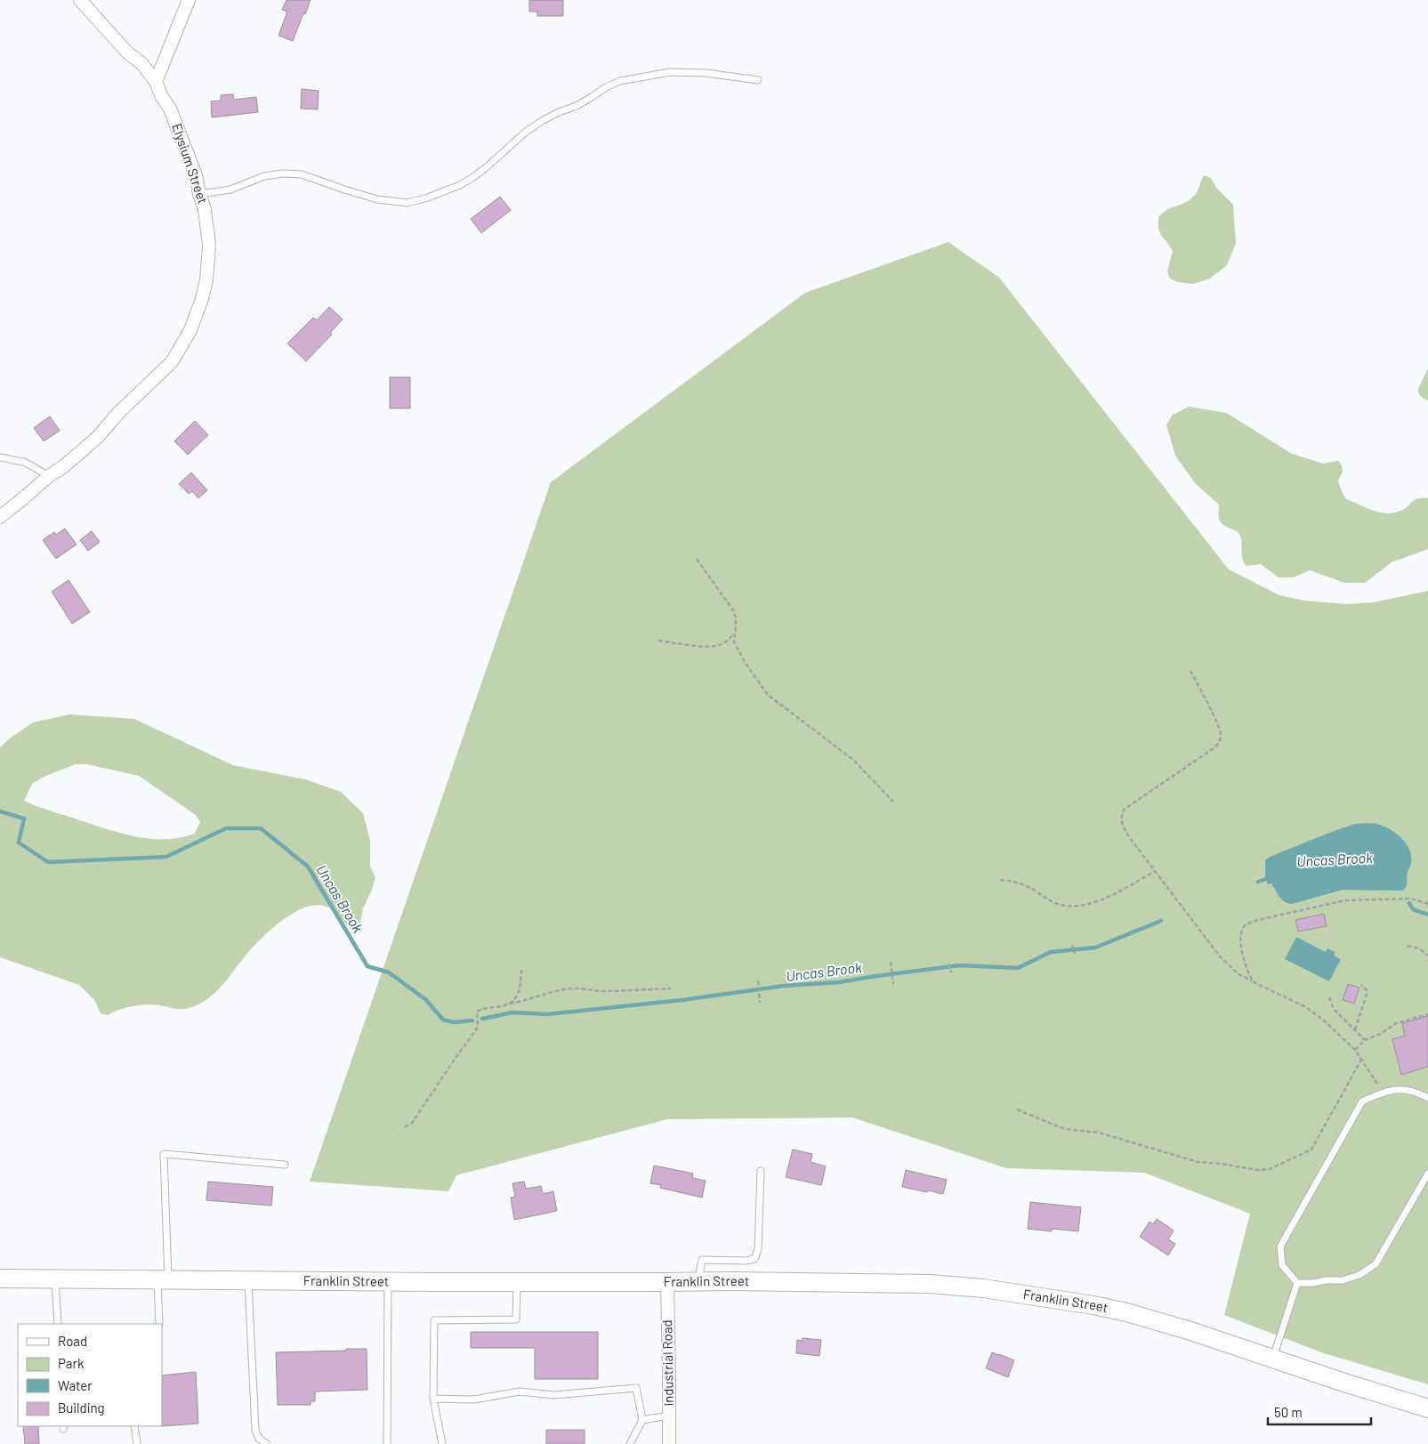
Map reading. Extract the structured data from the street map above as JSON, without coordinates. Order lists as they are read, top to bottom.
{
  "streets": {
    "main road": ["Franklin Street"],
    "street": ["Elysium Street", "Industrial Road"]
  },
  "crossings": [
    ["Franklin Street", "Industrial Road"]
  ],
  "water": ["Uncas Brook"],
  "legend": [
    "Road",
    "Park",
    "Water",
    "Building"
  ],
  "scale_bar": "50 m"
}
